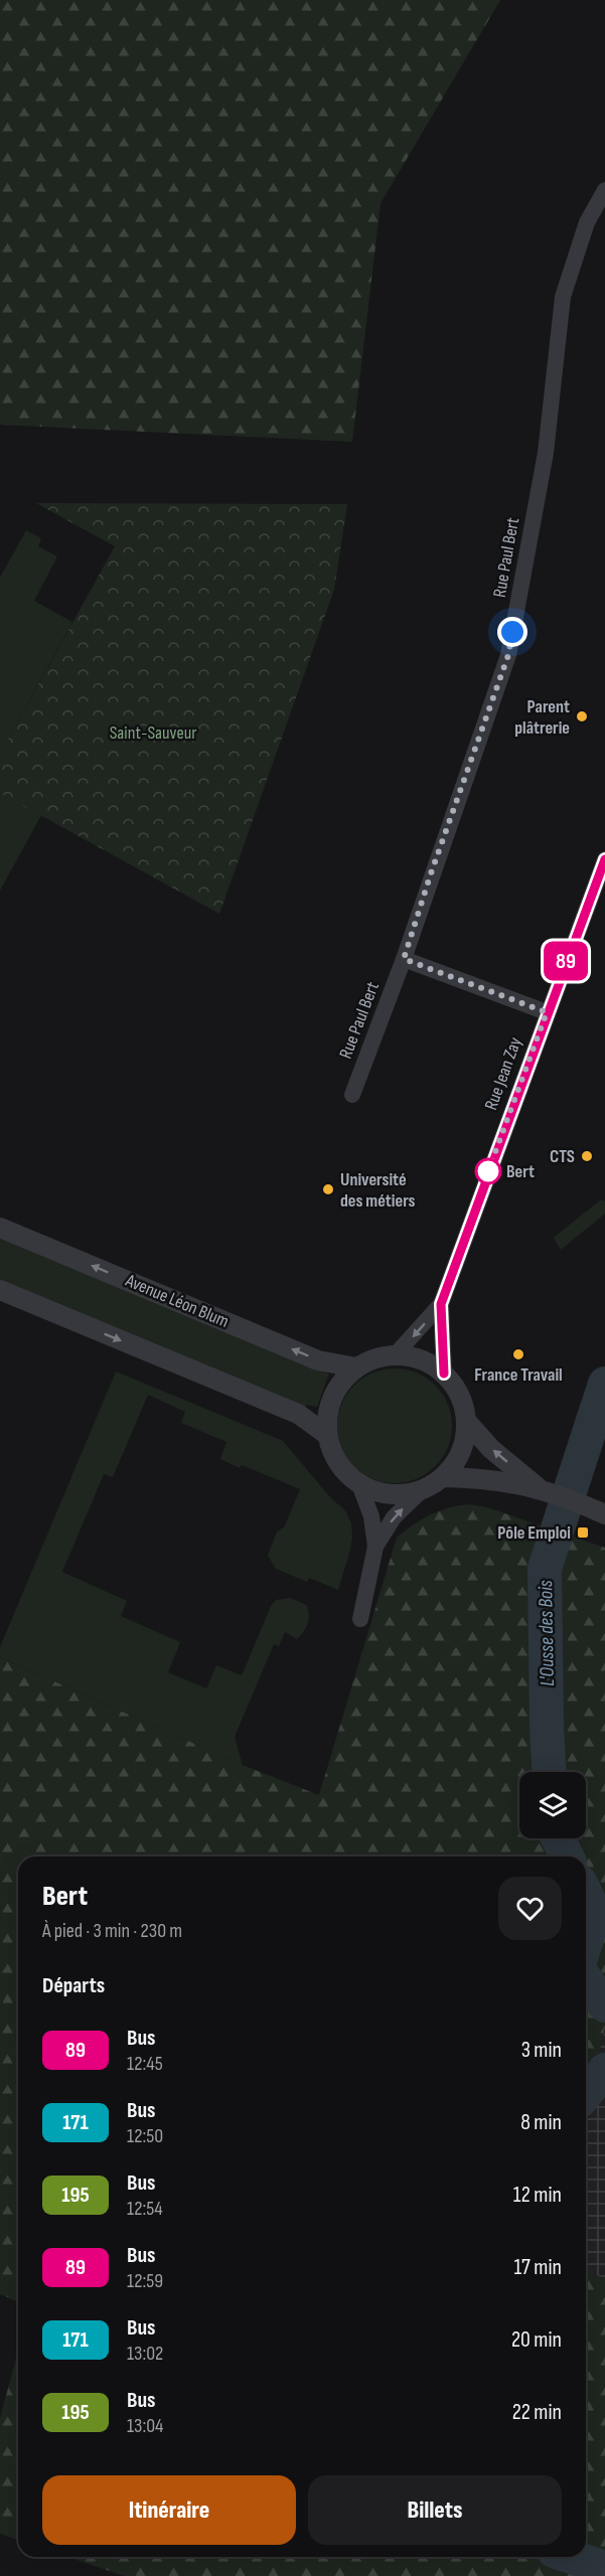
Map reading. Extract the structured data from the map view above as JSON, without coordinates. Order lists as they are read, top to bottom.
{
  "streets": {
    "street": ["Rue Paul Bert", "Rue Jean Zay", "Avenue Léon Blum"]
  },
  "crossings": [
    ["Rue Jean Zay", "Avenue Léon Blum"]
  ],
  "water": ["L'Ousse des Bois"],
  "parks": ["Saint-Sauveur"],
  "places": {
    "other": [
      "Parent plâtrerie",
      "CTS",
      "Bert",
      "Université des métiers",
      "France Travail"
    ],
    "transit": ["Pôle Emploi"]
  },
  "lines": ["bus line 89"],
  "page": {
    "on_map": "89",
    "heading": [
      ["Bert", "À pied · 3 min · 230 m"],
      "Départs"
    ],
    "list": [
      {
        "mark": "89",
        "name": "Bus",
        "note": "12:45",
        "value": "3 min"
      },
      {
        "mark": "171",
        "name": "Bus",
        "note": "12:50",
        "value": "8 min"
      },
      {
        "mark": "195",
        "name": "Bus",
        "note": "12:54",
        "value": "12 min"
      },
      {
        "mark": "89",
        "name": "Bus",
        "note": "12:59",
        "value": "17 min"
      },
      {
        "mark": "171",
        "name": "Bus",
        "note": "13:02",
        "value": "20 min"
      },
      {
        "mark": "195",
        "name": "Bus",
        "note": "13:04",
        "value": "22 min"
      }
    ],
    "buttons": ["Itinéraire", "Billets"]
  }
}
